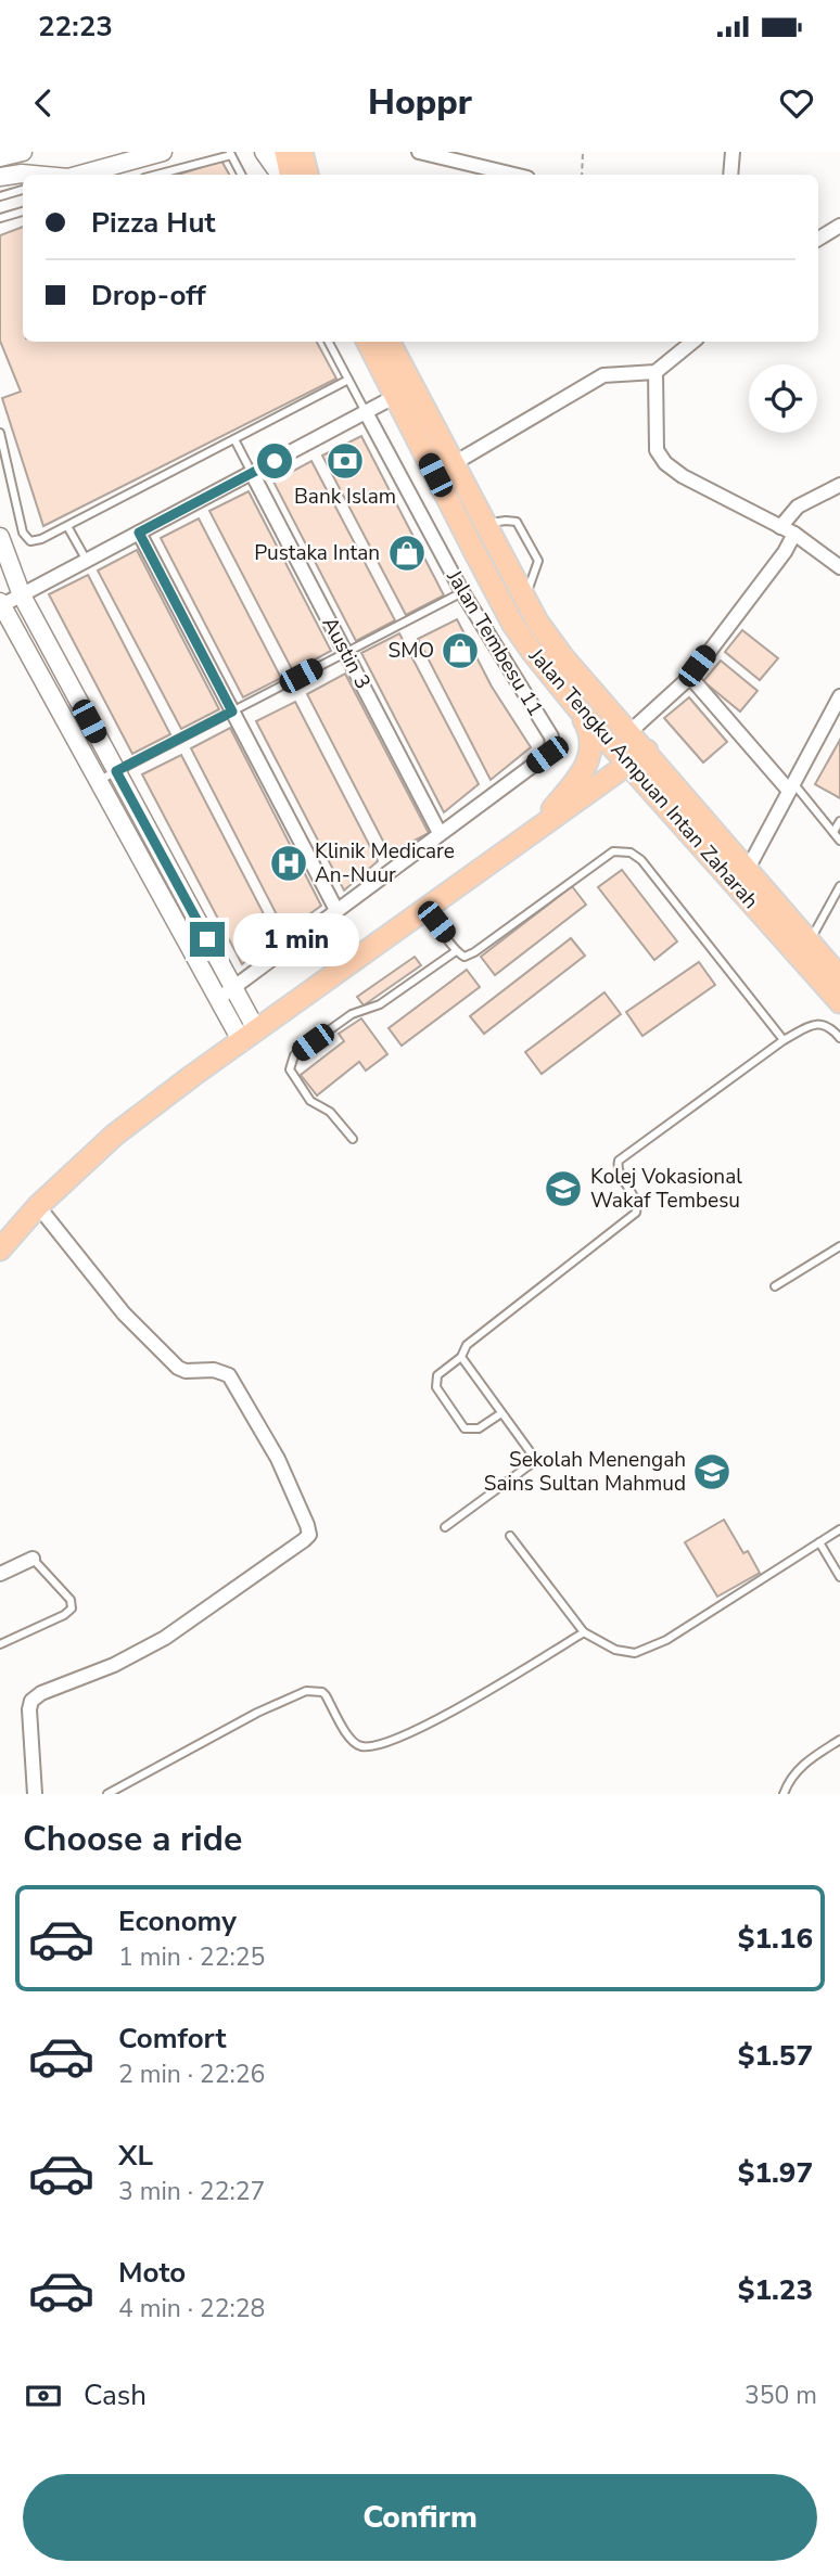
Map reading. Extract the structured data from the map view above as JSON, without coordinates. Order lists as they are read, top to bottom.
{
  "streets": {
    "main road": ["Jalan Tengku Ampuan Intan Zaharah"],
    "street": ["Jalan Tembesu 11", "Austin 3"]
  },
  "crossings": [
    ["Jalan Tembesu 11", "Austin 3"]
  ],
  "places": {
    "bank": ["Bank Islam"],
    "shop": ["Pustaka Intan", "SMO"],
    "hospital": ["Klinik Medicare An-Nuur"],
    "school or university": ["Kolej Vokasional Wakaf Tembesu", "Sekolah Menengah Sains Sultan Mahmud"]
  },
  "page": {
    "status": "22:23",
    "header": "Hoppr",
    "banner": ["Pizza Hut", "Drop-off"],
    "bubble": "1 min",
    "heading": "Choose a ride",
    "list": [
      {
        "name": "Economy",
        "note": "1 min · 22:25",
        "value": "$1.16"
      },
      {
        "name": "Comfort",
        "note": "2 min · 22:26",
        "value": "$1.57"
      },
      {
        "name": "XL",
        "note": "3 min · 22:27",
        "value": "$1.97"
      },
      {
        "name": "Moto",
        "note": "4 min · 22:28",
        "value": "$1.23"
      }
    ],
    "pay": ["Cash", "350 m"],
    "buttons": "Confirm"
  }
}
